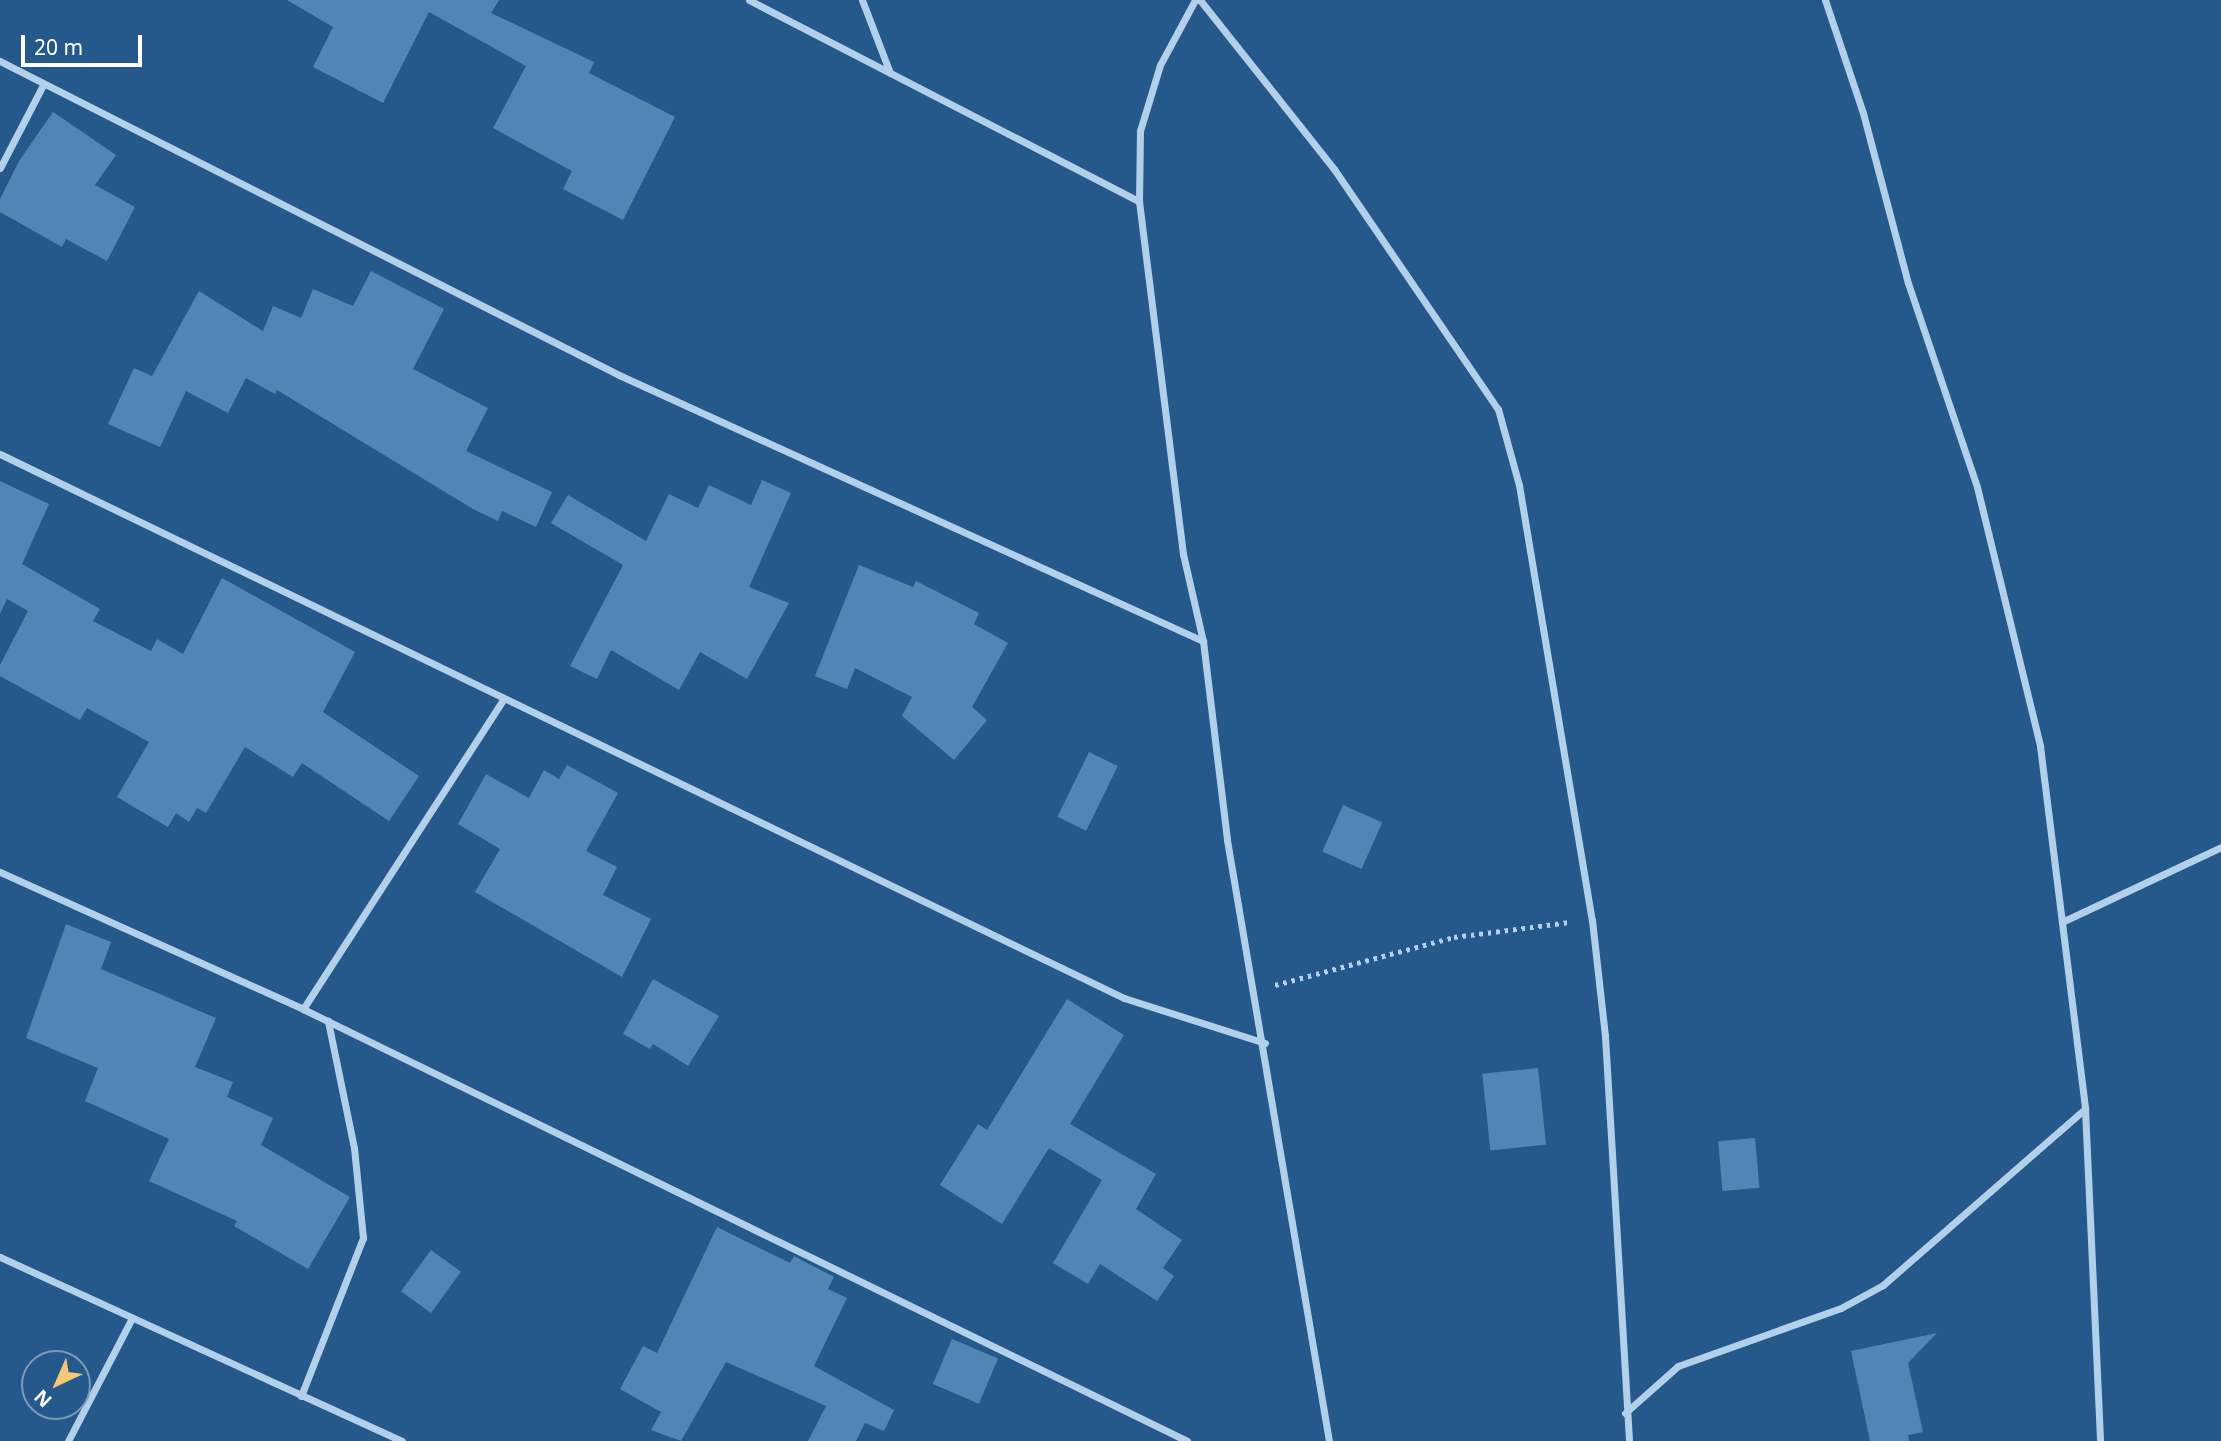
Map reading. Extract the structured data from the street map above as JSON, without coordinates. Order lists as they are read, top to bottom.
{
  "scale_bar": "20 m",
  "north": "bottom left"
}
